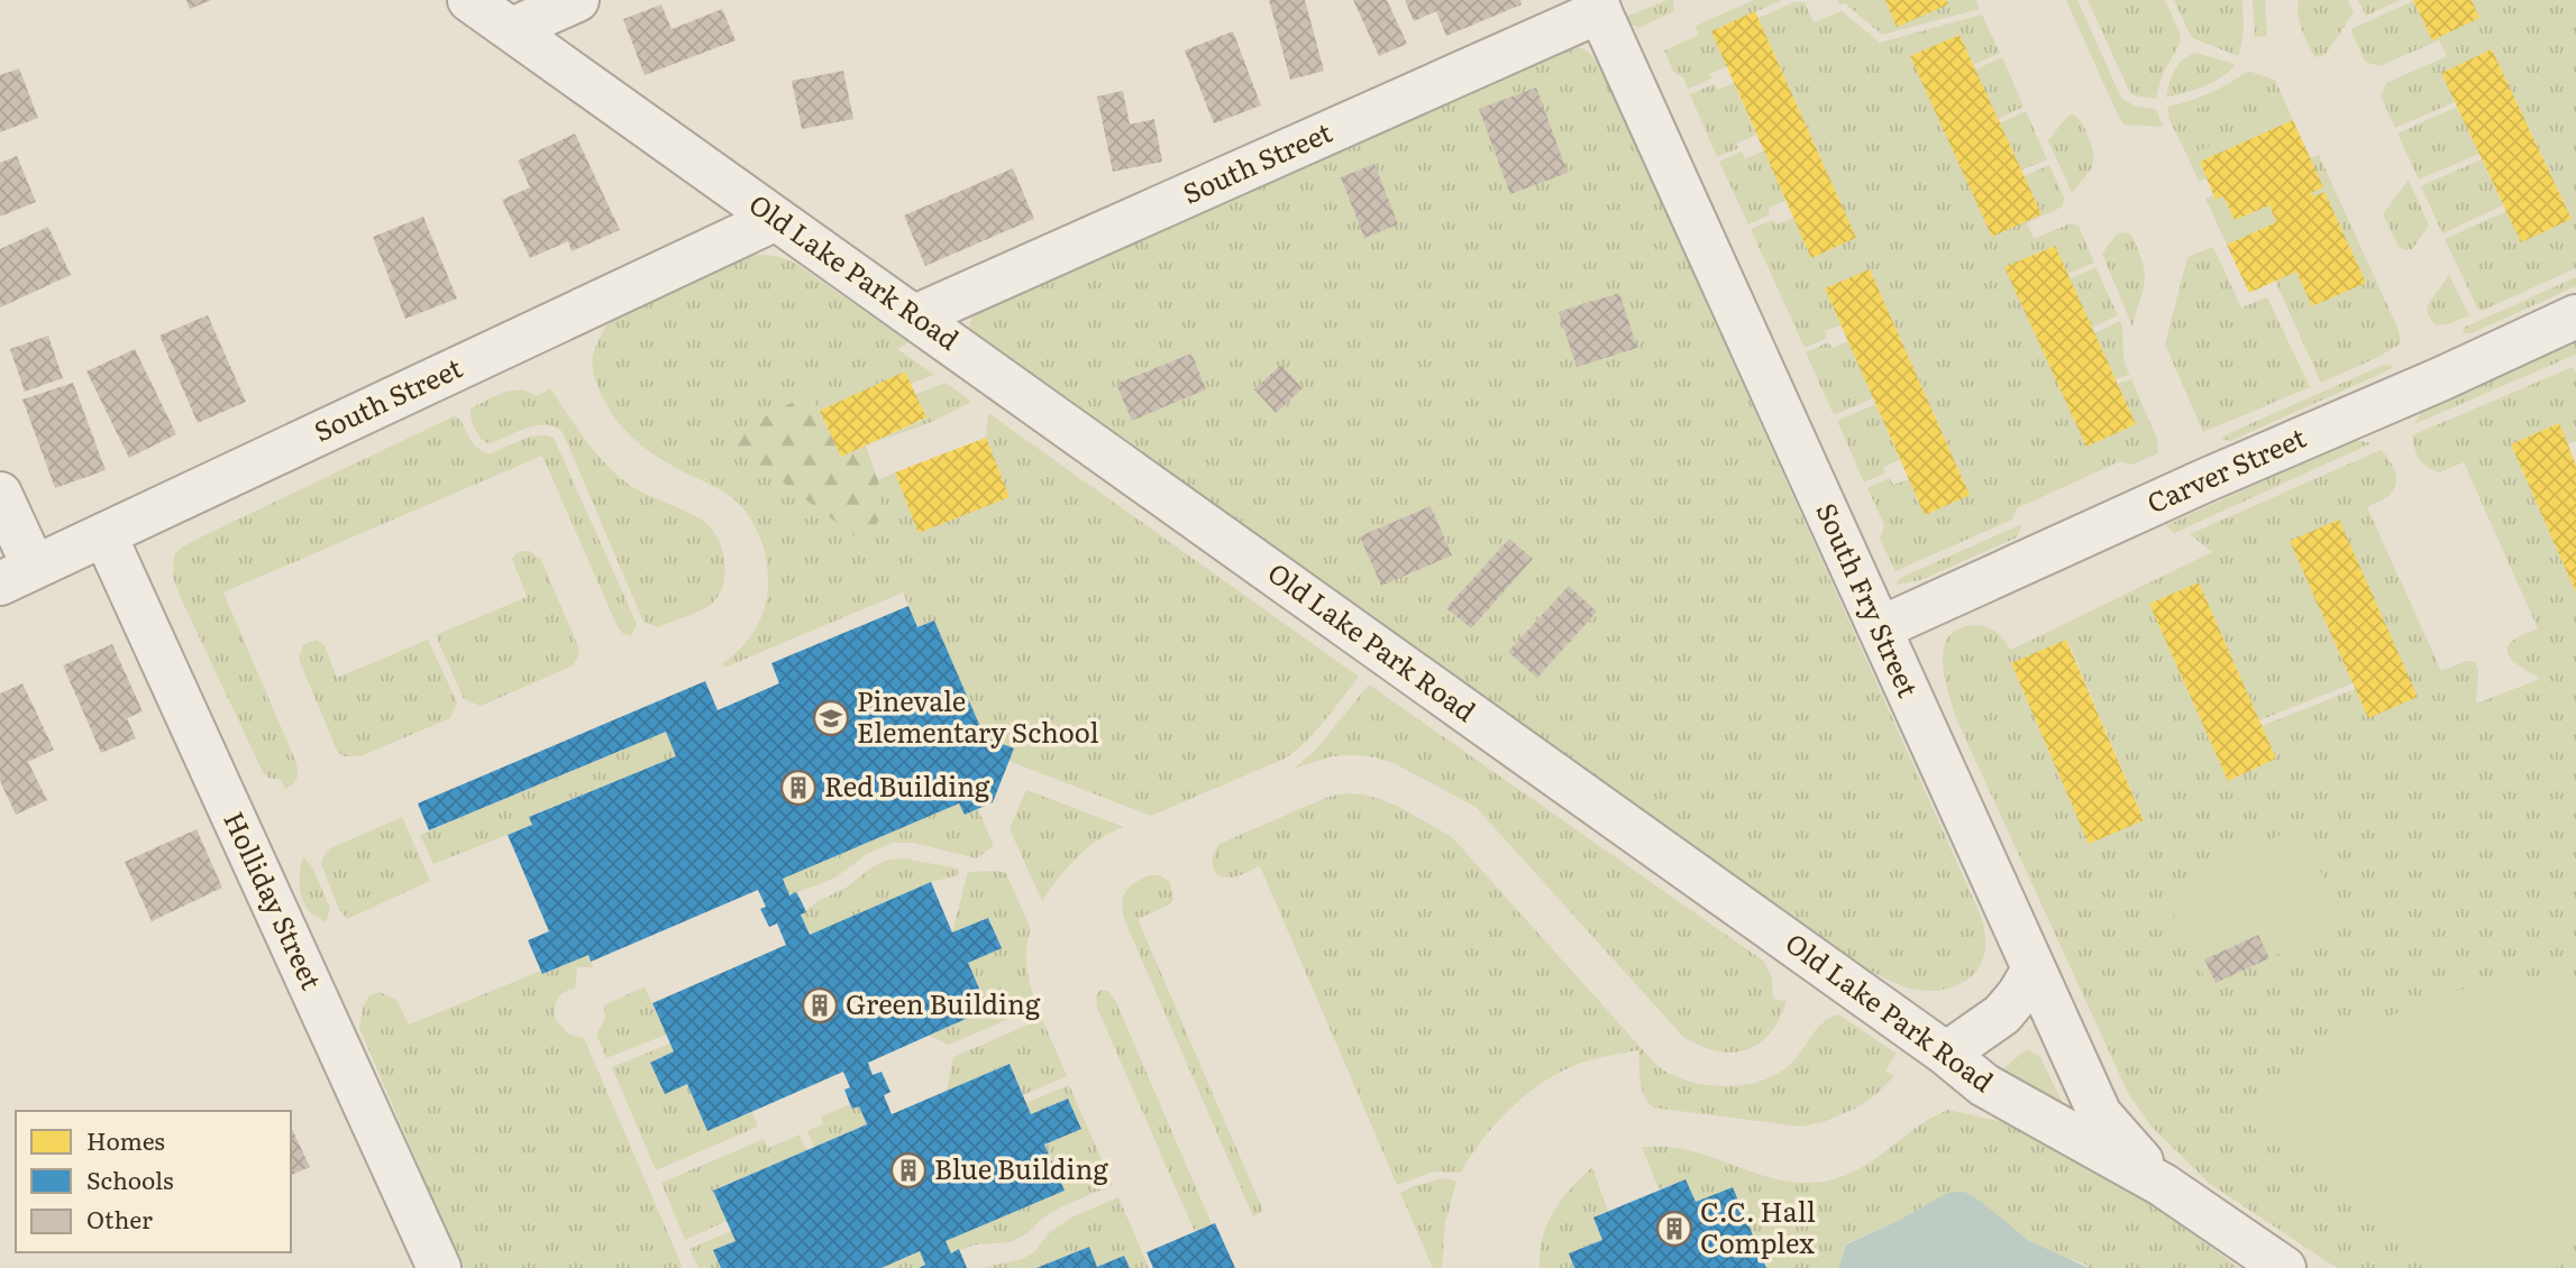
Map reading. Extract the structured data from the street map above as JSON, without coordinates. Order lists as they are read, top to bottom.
{
  "streets": {
    "street": [
      "South Street",
      "Old Lake Park Road",
      "Carver Street",
      "South Fry Street",
      "Holliday Street"
    ]
  },
  "crossings": [
    ["South Street", "Old Lake Park Road"],
    ["South Street", "South Fry Street"],
    ["South Street", "Holliday Street"],
    ["Old Lake Park Road", "South Fry Street"],
    ["Carver Street", "South Fry Street"]
  ],
  "places": {
    "school or university": ["Pinevale Elementary School"],
    "building": [
      "Red Building",
      "Green Building",
      "Blue Building",
      "C.C. Hall Complex"
    ]
  },
  "legend": ["Homes", "Schools", "Other"]
}
